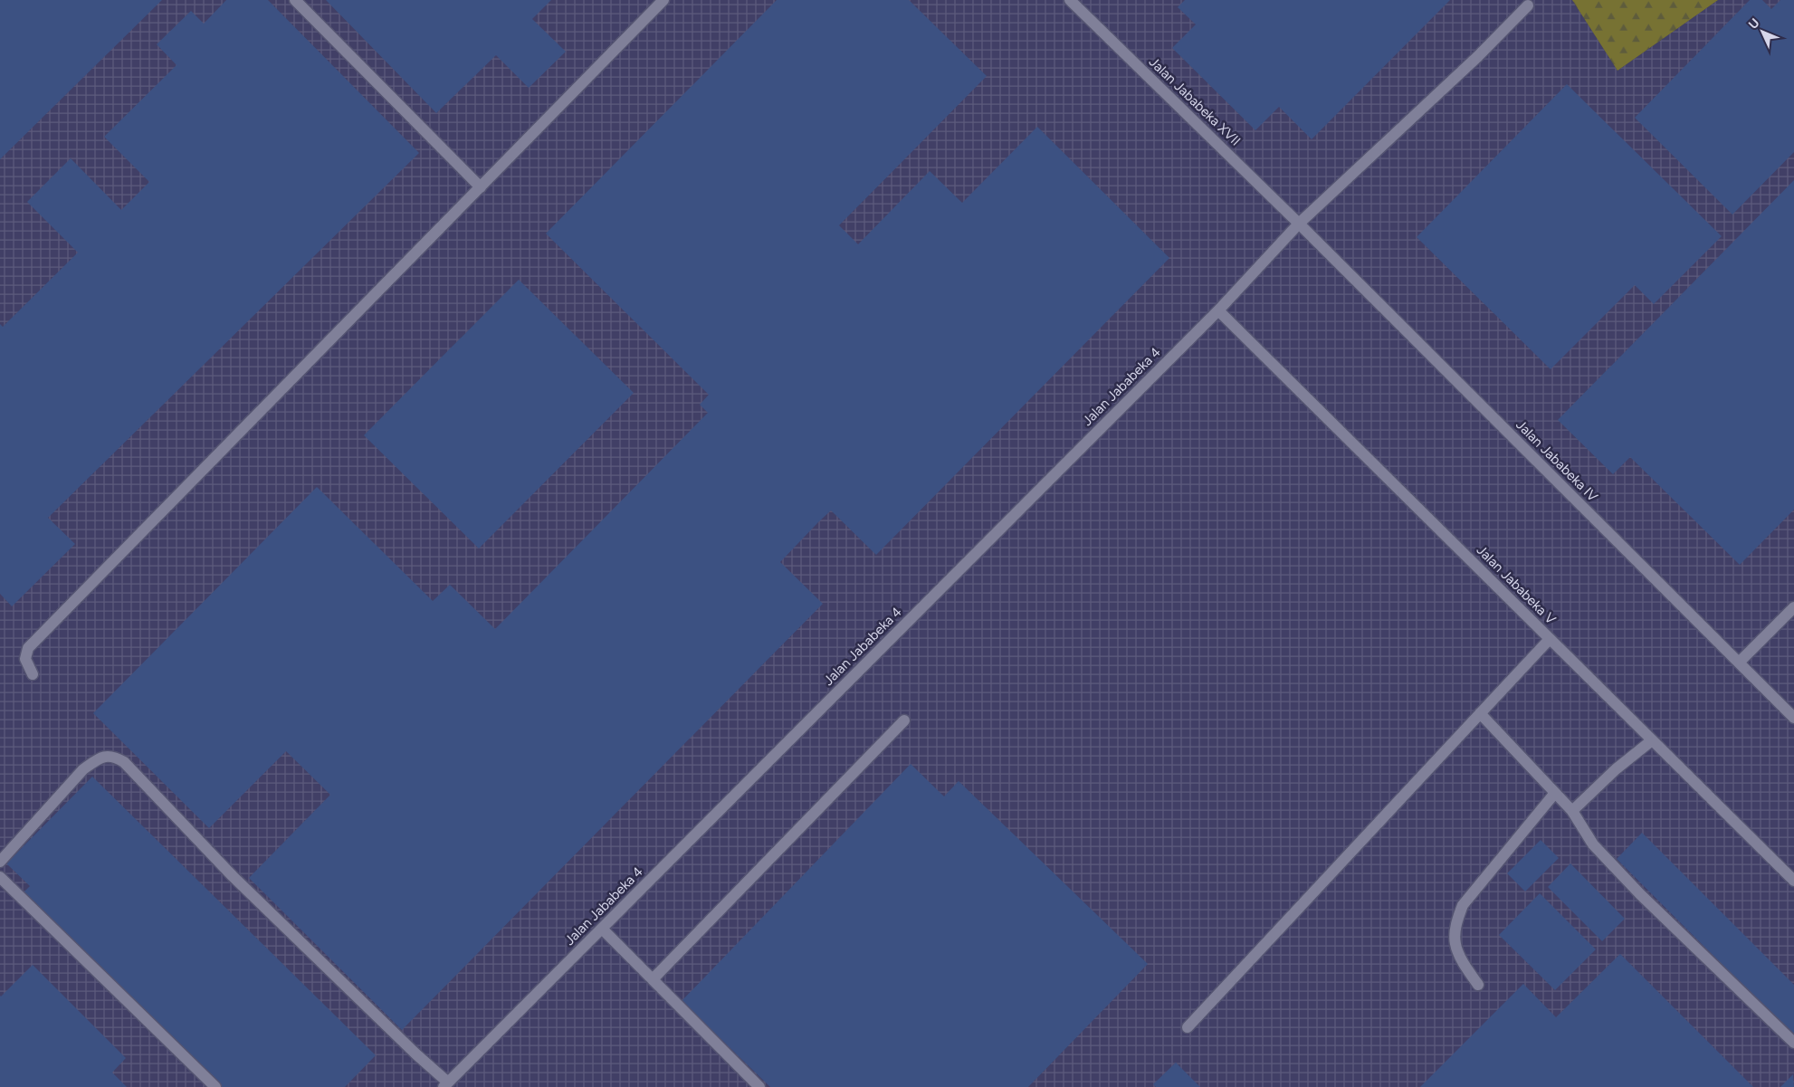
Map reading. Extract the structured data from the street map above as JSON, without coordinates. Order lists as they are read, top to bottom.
{
  "streets": {
    "street": [
      "Jalan Jababeka XVII",
      "Jalan Jababeka 4",
      "Jalan Jababeka IV",
      "Jalan Jababeka V"
    ]
  },
  "crossings": [
    ["Jalan Jababeka XVII", "Jalan Jababeka 4"],
    ["Jalan Jababeka XVII", "Jalan Jababeka IV"],
    ["Jalan Jababeka 4", "Jalan Jababeka IV"],
    ["Jalan Jababeka 4", "Jalan Jababeka V"]
  ],
  "north": "top left"
}
